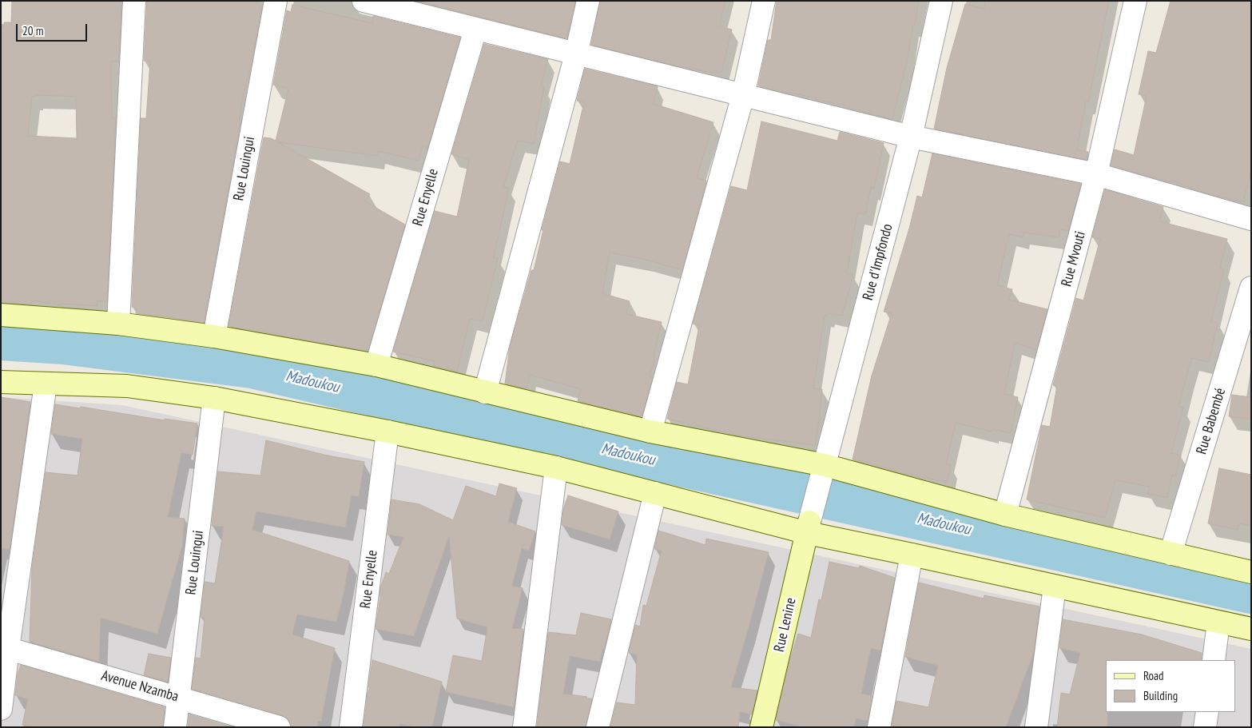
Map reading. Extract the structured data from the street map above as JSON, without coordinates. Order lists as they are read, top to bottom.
{
  "streets": {
    "main road": ["Rue Lenine"],
    "street": [
      "Rue Louingui",
      "Rue Enyelle",
      "Rue Mvouti",
      "Rue d'Impfondo",
      "Rue Babembé",
      "Avenue Nzamba"
    ]
  },
  "crossings": [
    ["Rue Louingui", "Avenue Nzamba"],
    ["Rue d'Impfondo", "Rue Lenine"]
  ],
  "water": ["Madoukou"],
  "legend": ["Road", "Building"],
  "scale_bar": "20 m"
}
